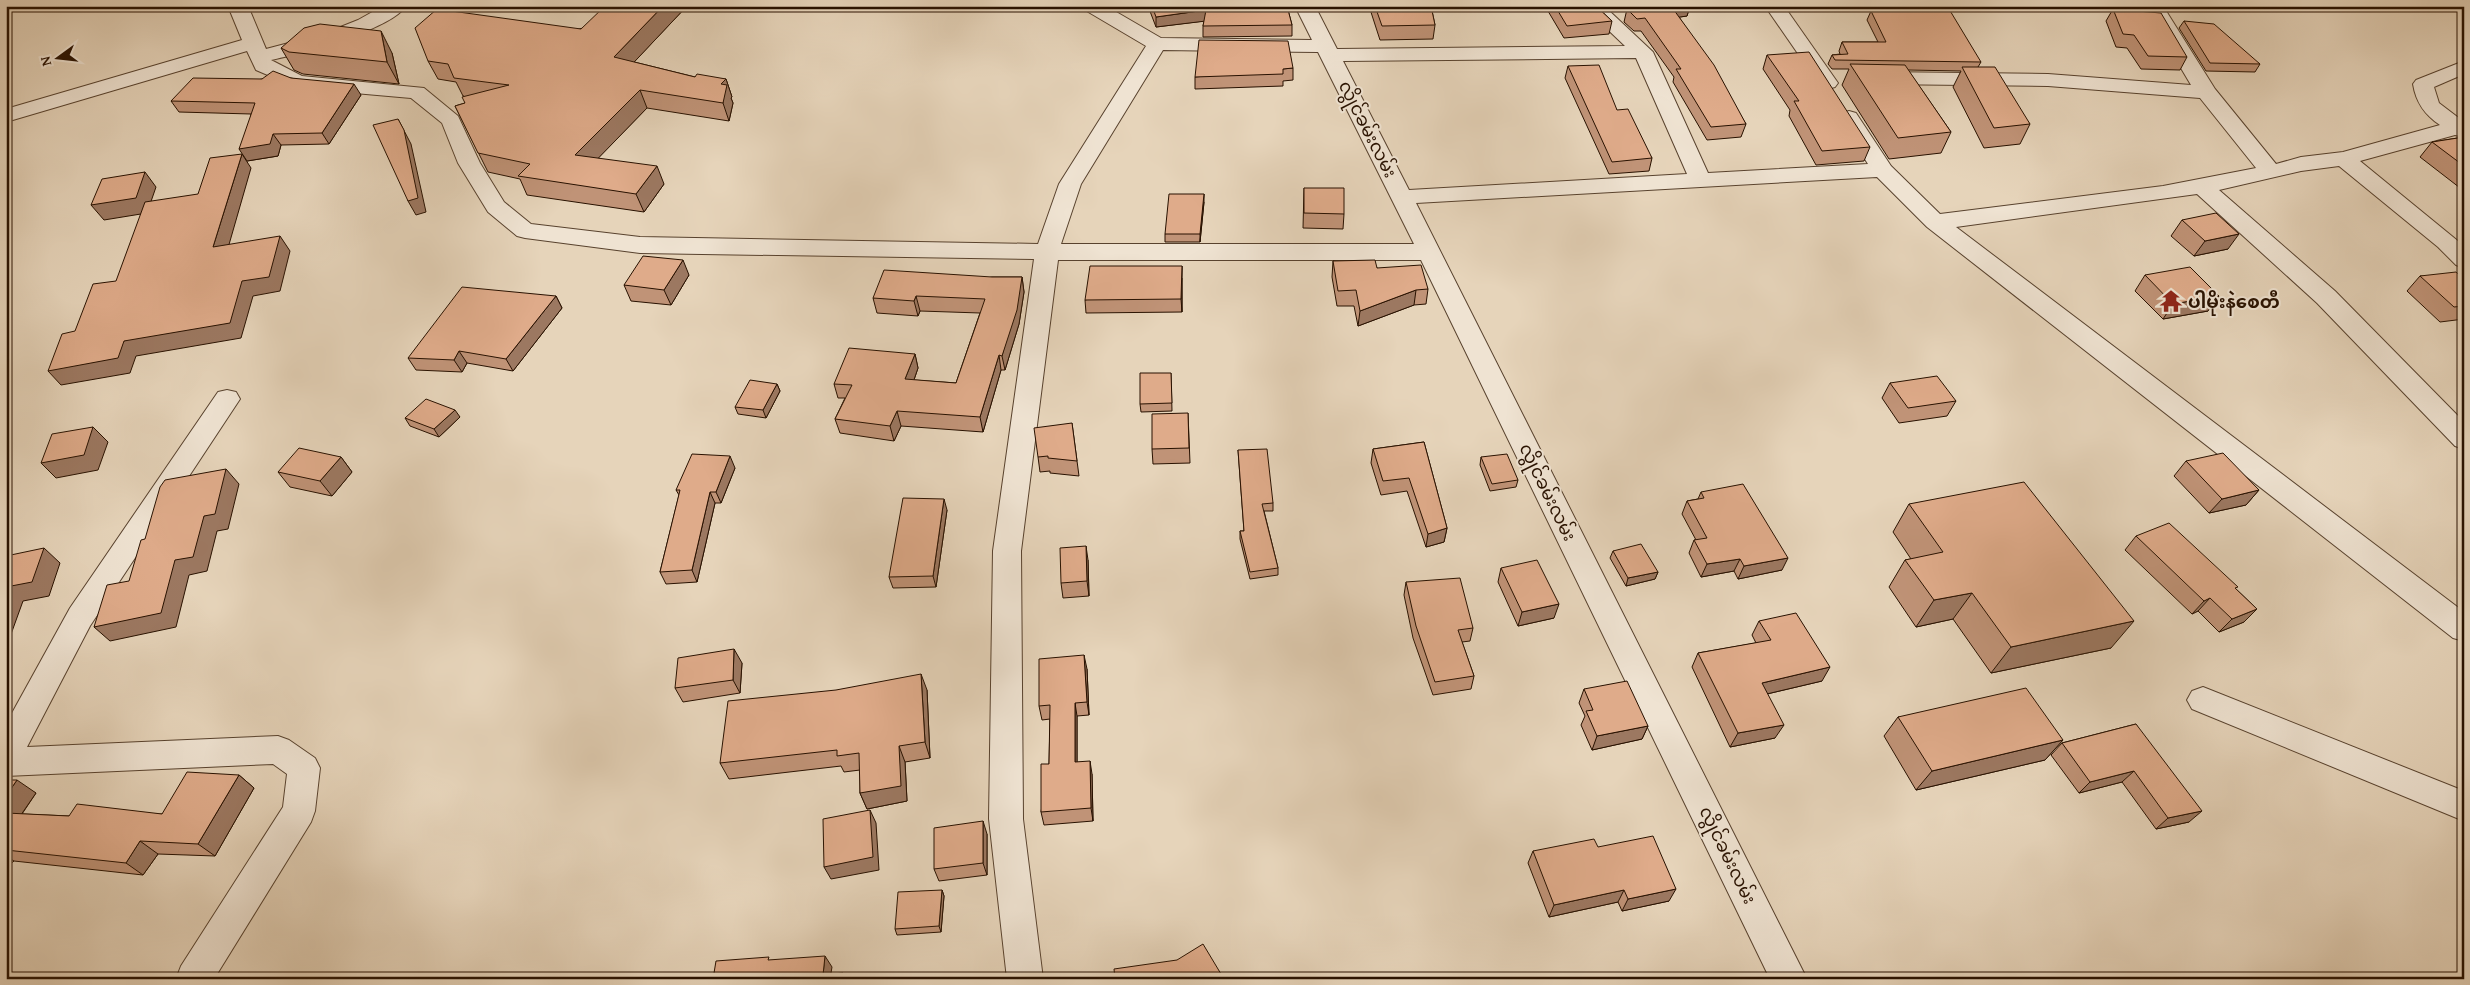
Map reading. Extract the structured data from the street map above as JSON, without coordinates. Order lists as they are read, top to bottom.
{
  "streets": {
    "street": ["လွိုင်ခမ်းလမ်း"]
  },
  "places": {
    "temple": ["ပါမိုးနဲစေတီ"]
  },
  "north": "left"
}
